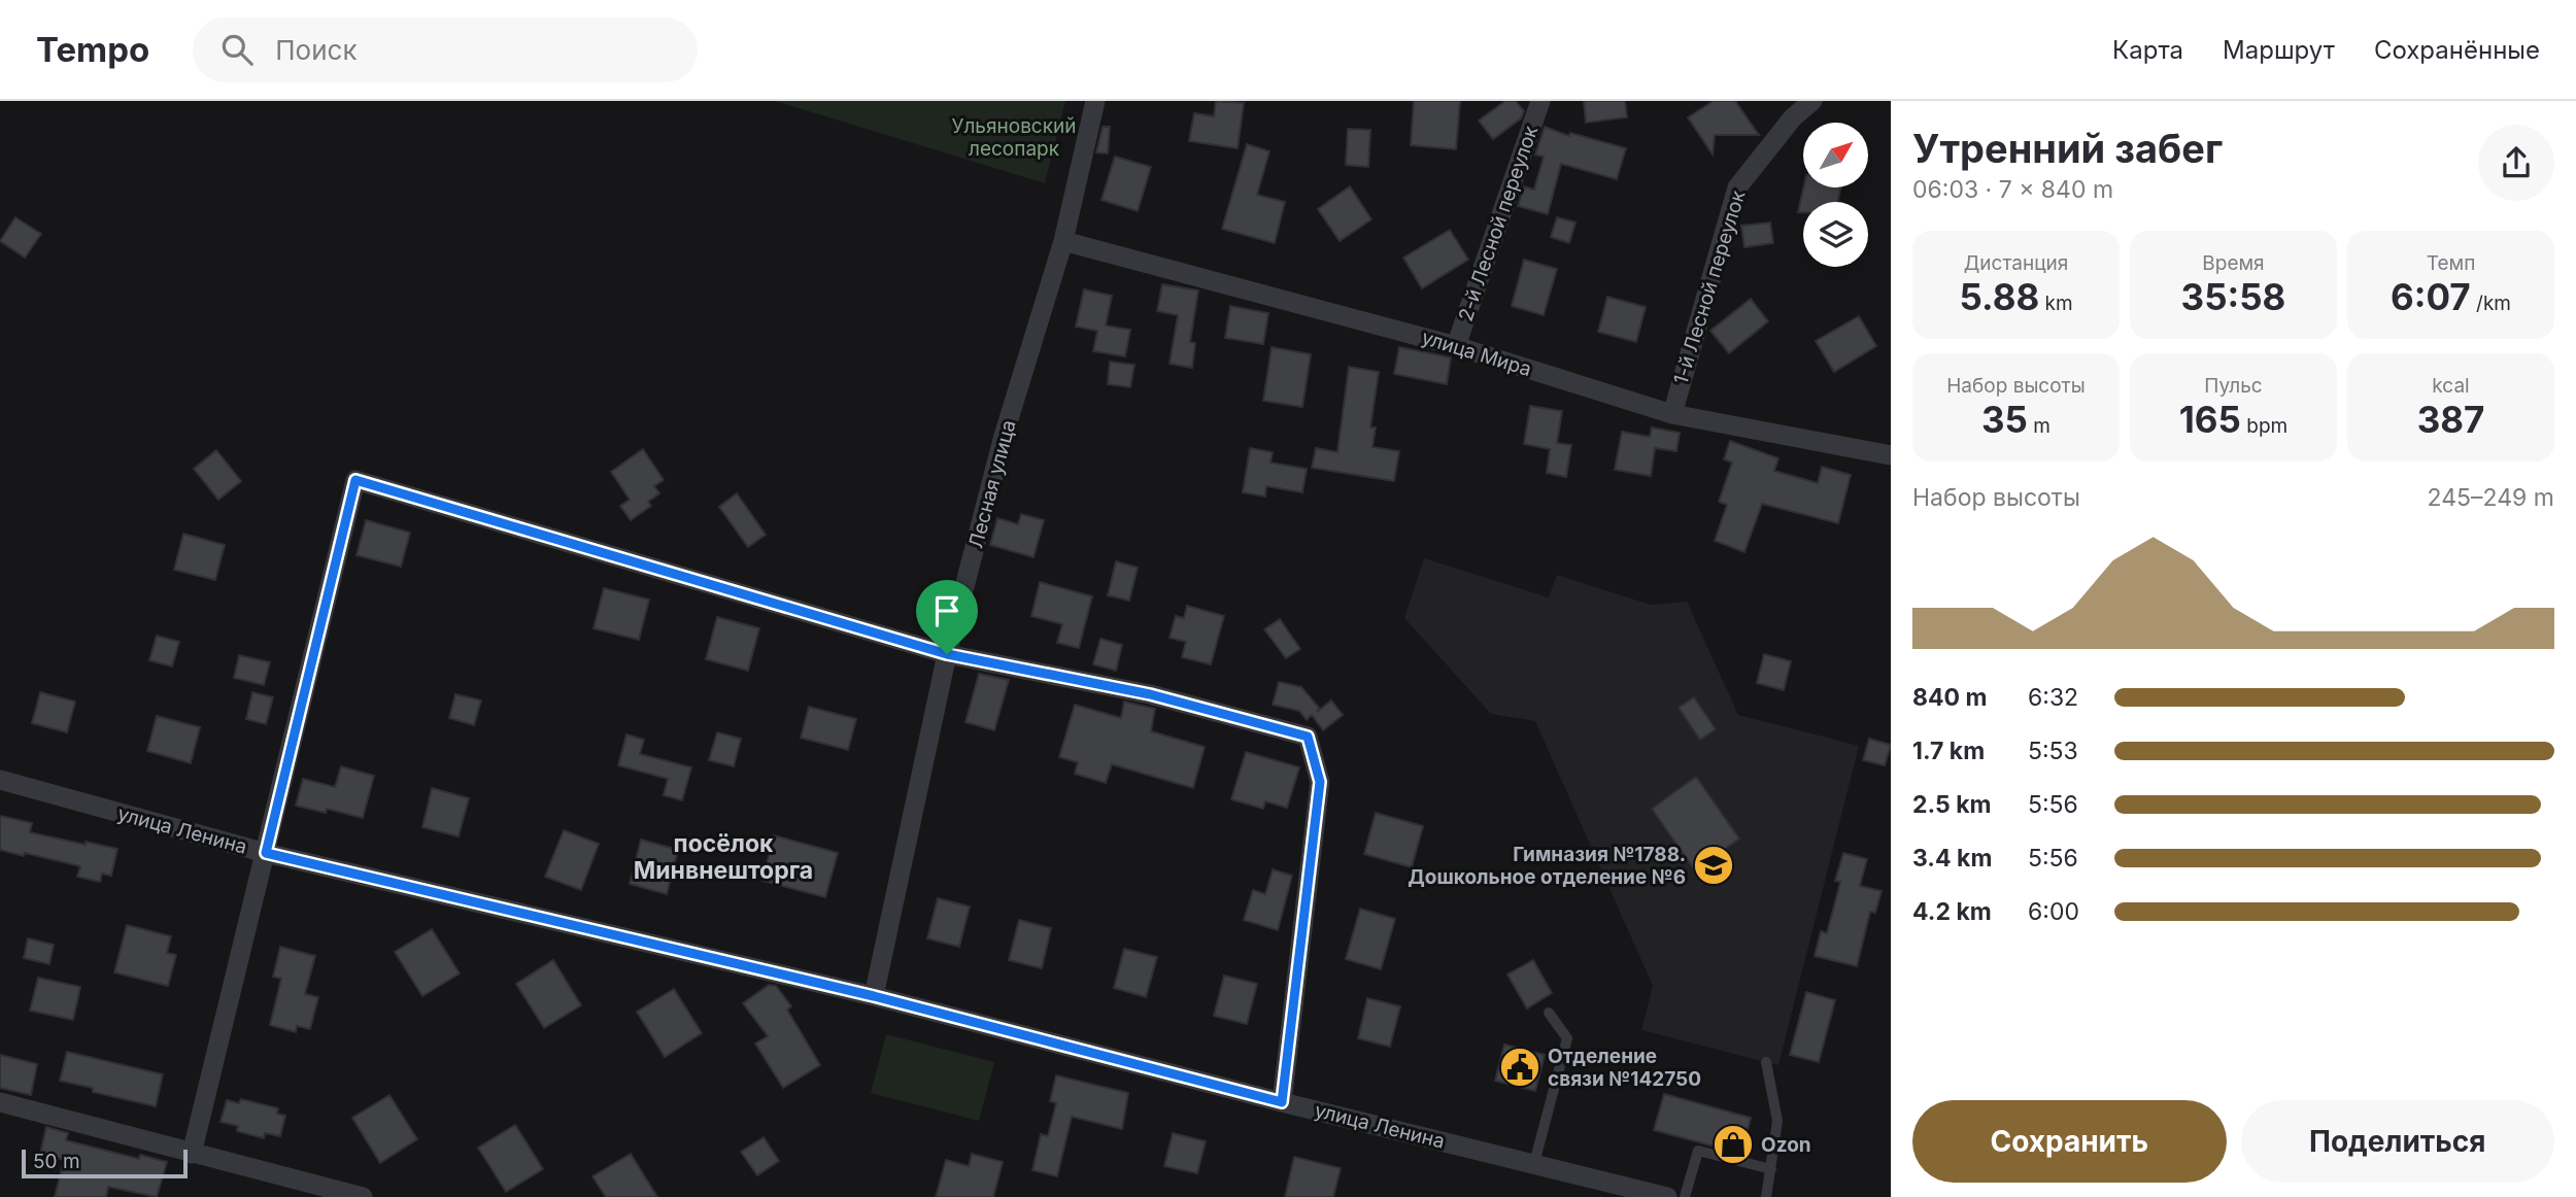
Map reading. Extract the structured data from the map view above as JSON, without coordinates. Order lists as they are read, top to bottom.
{
  "streets": {
    "street": [
      "2-й Лесной переулок",
      "1-й Лесной переулок",
      "улица Мира",
      "Лесная улица",
      "улица Ленина"
    ]
  },
  "crossings": [
    ["2-й Лесной переулок", "улица Мира"],
    ["1-й Лесной переулок", "улица Мира"],
    ["улица Мира", "Лесная улица"],
    ["Лесная улица", "улица Ленина"]
  ],
  "districts": ["посёлок Минвнешторга"],
  "parks": ["Ульяновский лесопарк"],
  "places": {
    "school or university": ["Гимназия №1788. Дошкольное отделение №6"],
    "public building": ["Отделение связи №142750"],
    "shop": ["Ozon"]
  },
  "scale_bar": "50 m",
  "north": "top right",
  "page": {
    "header": "Tempo",
    "search": "Поиск",
    "nav": ["Карта", "Маршрут", "Сохранённые"],
    "heading": ["Утренний забег", "06:03 · 7 × 840 m"],
    "stats": [
      ["Дистанция", "5.88 km"],
      ["Время", "35:58"],
      ["Темп", "6:07 /km"],
      ["Набор высоты", "35 m"],
      ["Пульс", "165 bpm"],
      ["kcal", "387"]
    ],
    "chart": ["Набор высоты", "245–249 m"],
    "list": [
      {
        "name": "840 m",
        "note": "6:32"
      },
      {
        "name": "1.7 km",
        "note": "5:53"
      },
      {
        "name": "2.5 km",
        "note": "5:56"
      },
      {
        "name": "3.4 km",
        "note": "5:56"
      },
      {
        "name": "4.2 km",
        "note": "6:00"
      }
    ],
    "buttons": ["Сохранить", "Поделиться"],
    "scale": "50 m"
  }
}
